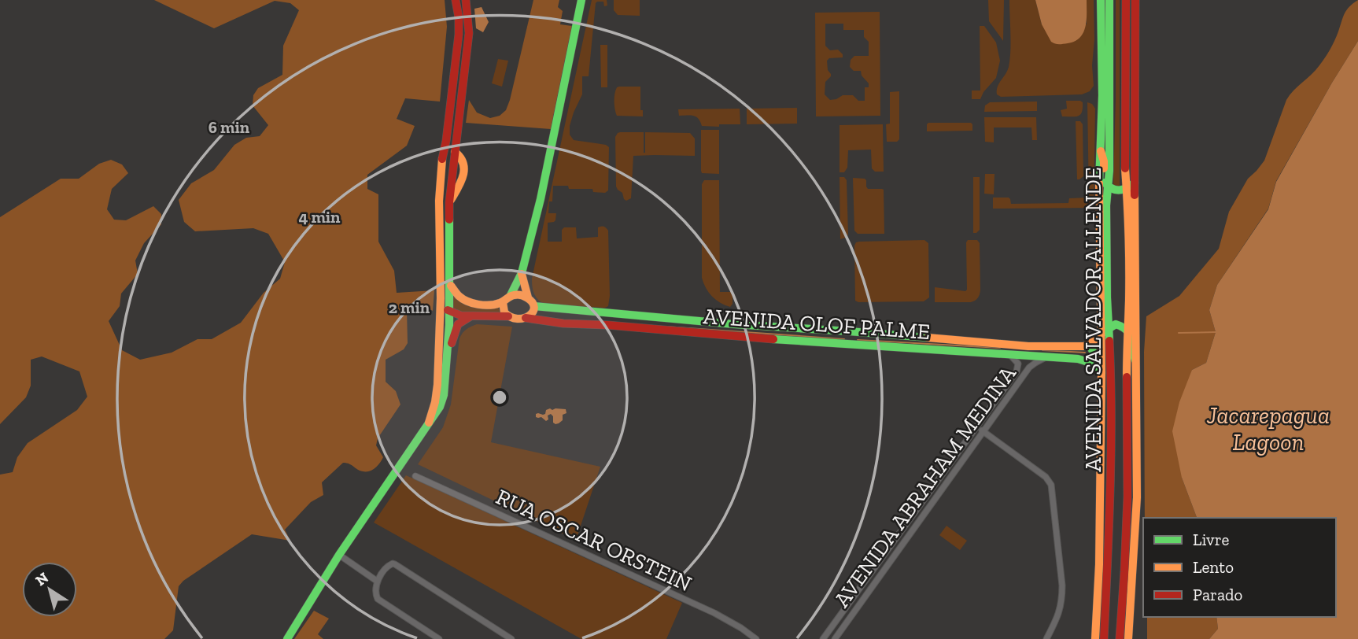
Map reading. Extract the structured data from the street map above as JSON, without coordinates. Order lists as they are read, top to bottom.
{
  "streets": {
    "main road": ["AVENIDA SALVADOR ALLENDE", "AVENIDA OLOF PALME"],
    "street": ["AVENIDA ABRAHAM MEDINA", "RUA OSCAR ORSTEIN"]
  },
  "crossings": [
    ["AVENIDA SALVADOR ALLENDE", "AVENIDA OLOF PALME"],
    ["AVENIDA OLOF PALME", "AVENIDA ABRAHAM MEDINA"]
  ],
  "water": ["Jacarepagua Lagoon"],
  "legend": ["Livre", "Lento", "Parado"],
  "north": "top left",
  "rings": ["6 min", "4 min", "2 min"]
}
